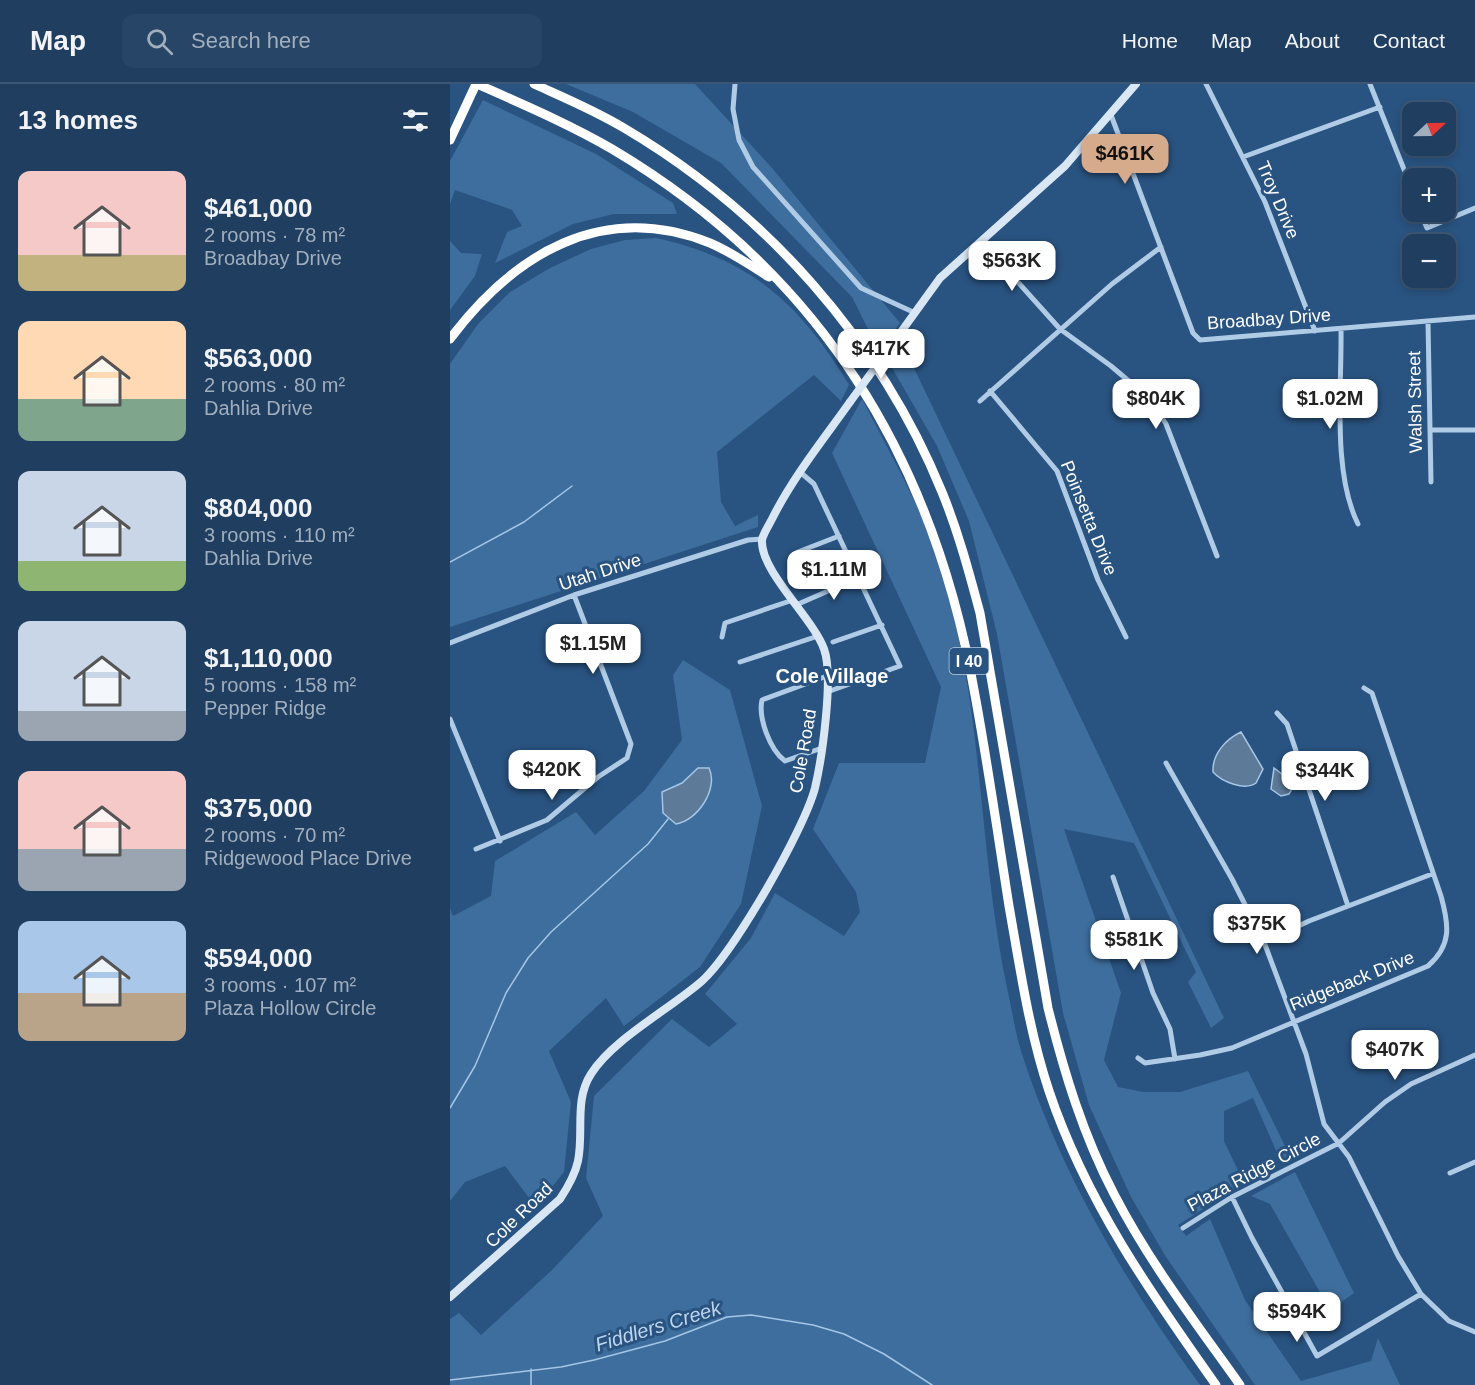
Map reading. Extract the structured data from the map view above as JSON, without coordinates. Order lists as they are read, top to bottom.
{
  "streets": {
    "highway": ["I 40"],
    "street": [
      "Troy Drive",
      "Broadbay Drive",
      "Walsh Street",
      "Poinsetta Drive",
      "Utah Drive",
      "Cole Road",
      "Ridgeback Drive",
      "Plaza Ridge Circle"
    ]
  },
  "crossings": [
    ["Troy Drive", "Broadbay Drive"],
    ["Broadbay Drive", "Walsh Street"],
    ["Utah Drive", "Cole Road"]
  ],
  "districts": ["Cole Village"],
  "water": ["Fiddlers Creek"],
  "north": "right",
  "page": {
    "header": "Map",
    "search": "Search here",
    "nav": [
      "Home",
      "Map",
      "About",
      "Contact"
    ],
    "heading": "13 homes",
    "map_buttons": ["+", "−"],
    "price": [
      "$461K",
      "$563K",
      "$417K",
      "$804K",
      "$1.02M",
      "$1.11M",
      "$1.15M",
      "$420K",
      "$344K",
      "$375K",
      "$581K",
      "$407K",
      "$594K"
    ],
    "list": [
      {
        "name": "$461,000",
        "note": "2 rooms · 78 m² · Broadbay Drive"
      },
      {
        "name": "$563,000",
        "note": "2 rooms · 80 m² · Dahlia Drive"
      },
      {
        "name": "$804,000",
        "note": "3 rooms · 110 m² · Dahlia Drive"
      },
      {
        "name": "$1,110,000",
        "note": "5 rooms · 158 m² · Pepper Ridge"
      },
      {
        "name": "$375,000",
        "note": "2 rooms · 70 m² · Ridgewood Place Drive"
      },
      {
        "name": "$594,000",
        "note": "3 rooms · 107 m² · Plaza Hollow Circle"
      }
    ]
  }
}
